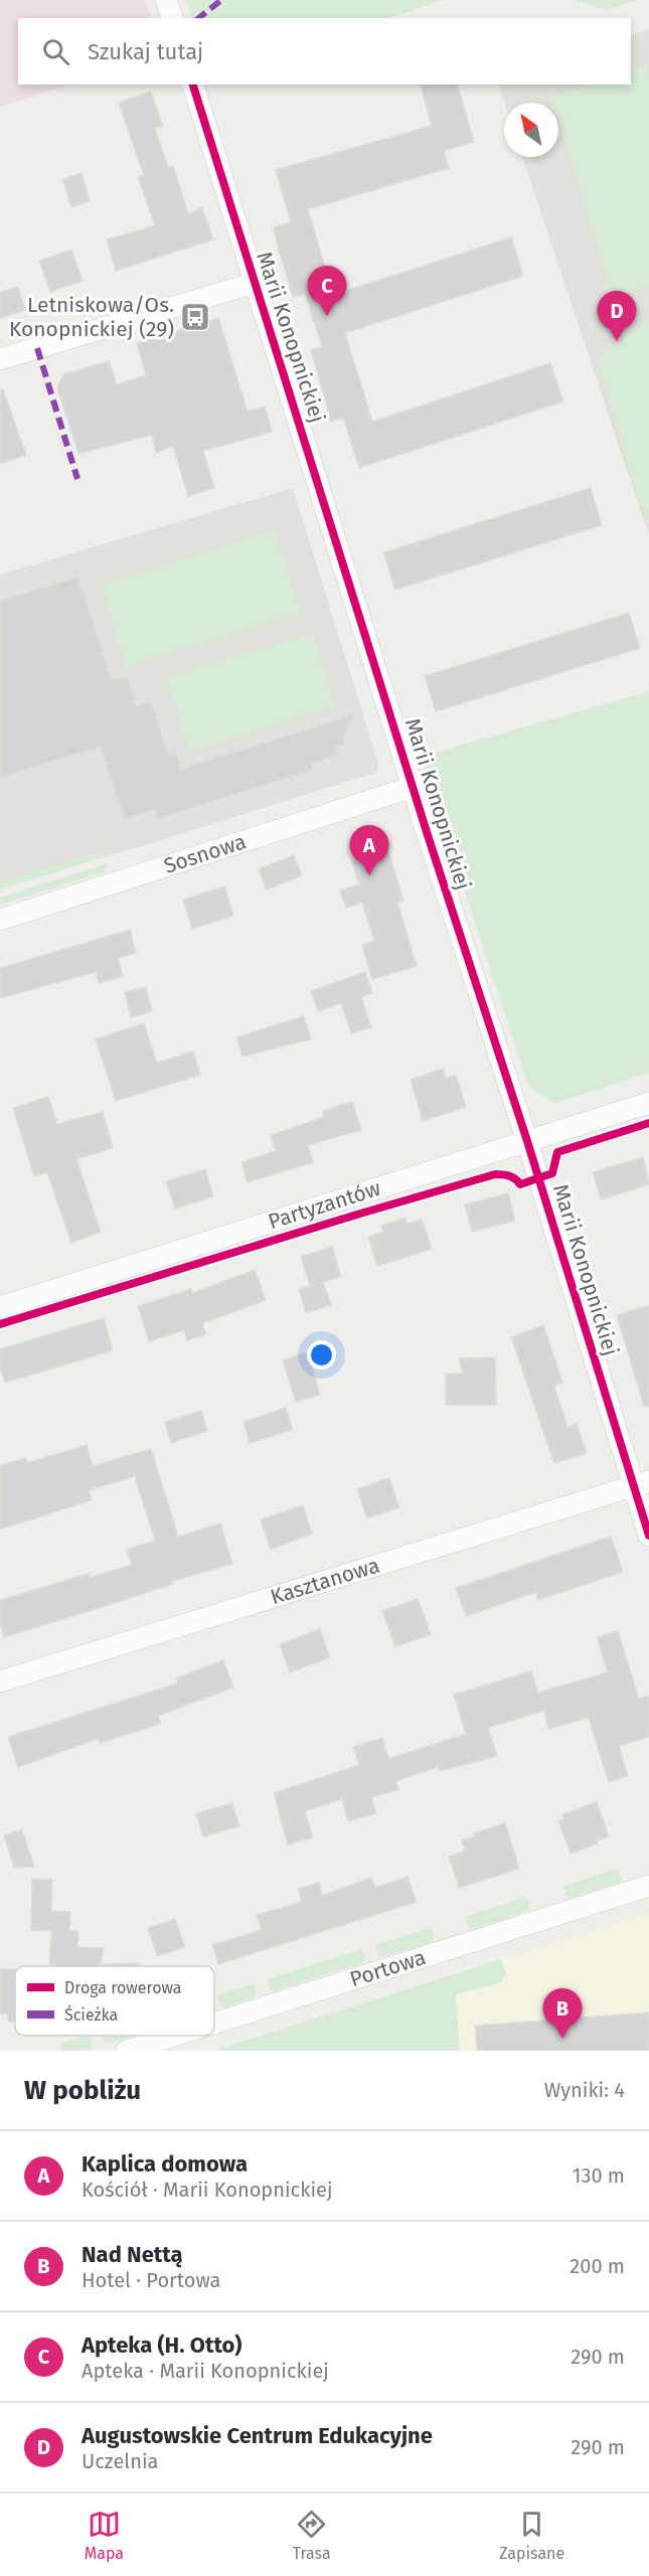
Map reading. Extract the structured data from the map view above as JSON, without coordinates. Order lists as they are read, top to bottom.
{
  "streets": {
    "street": [
      "Marii Konopnickiej",
      "Sosnowa",
      "Partyzantów",
      "Kasztanowa",
      "Portowa"
    ]
  },
  "crossings": [
    ["Marii Konopnickiej", "Sosnowa"],
    ["Marii Konopnickiej", "Partyzantów"],
    ["Marii Konopnickiej", "Kasztanowa"]
  ],
  "places": {
    "bus stop": ["Letniskowa/Os. Konopnickiej (29)"]
  },
  "legend": ["Droga rowerowa", "Ścieżka"],
  "north": "top left",
  "page": {
    "search": "Szukaj tutaj",
    "pins": [
      "C",
      "D",
      "A",
      "B"
    ],
    "heading": ["W pobliżu", "Wyniki: 4"],
    "list": [
      {
        "mark": "A",
        "name": "Kaplica domowa",
        "note": "Kościół · Marii Konopnickiej",
        "value": "130 m"
      },
      {
        "mark": "B",
        "name": "Nad Nettą",
        "note": "Hotel · Portowa",
        "value": "200 m"
      },
      {
        "mark": "C",
        "name": "Apteka (H. Otto)",
        "note": "Apteka · Marii Konopnickiej",
        "value": "290 m"
      },
      {
        "mark": "D",
        "name": "Augustowskie Centrum Edukacyjne",
        "note": "Uczelnia",
        "value": "290 m"
      }
    ],
    "nav": ["Mapa", "Trasa", "Zapisane"]
  }
}
